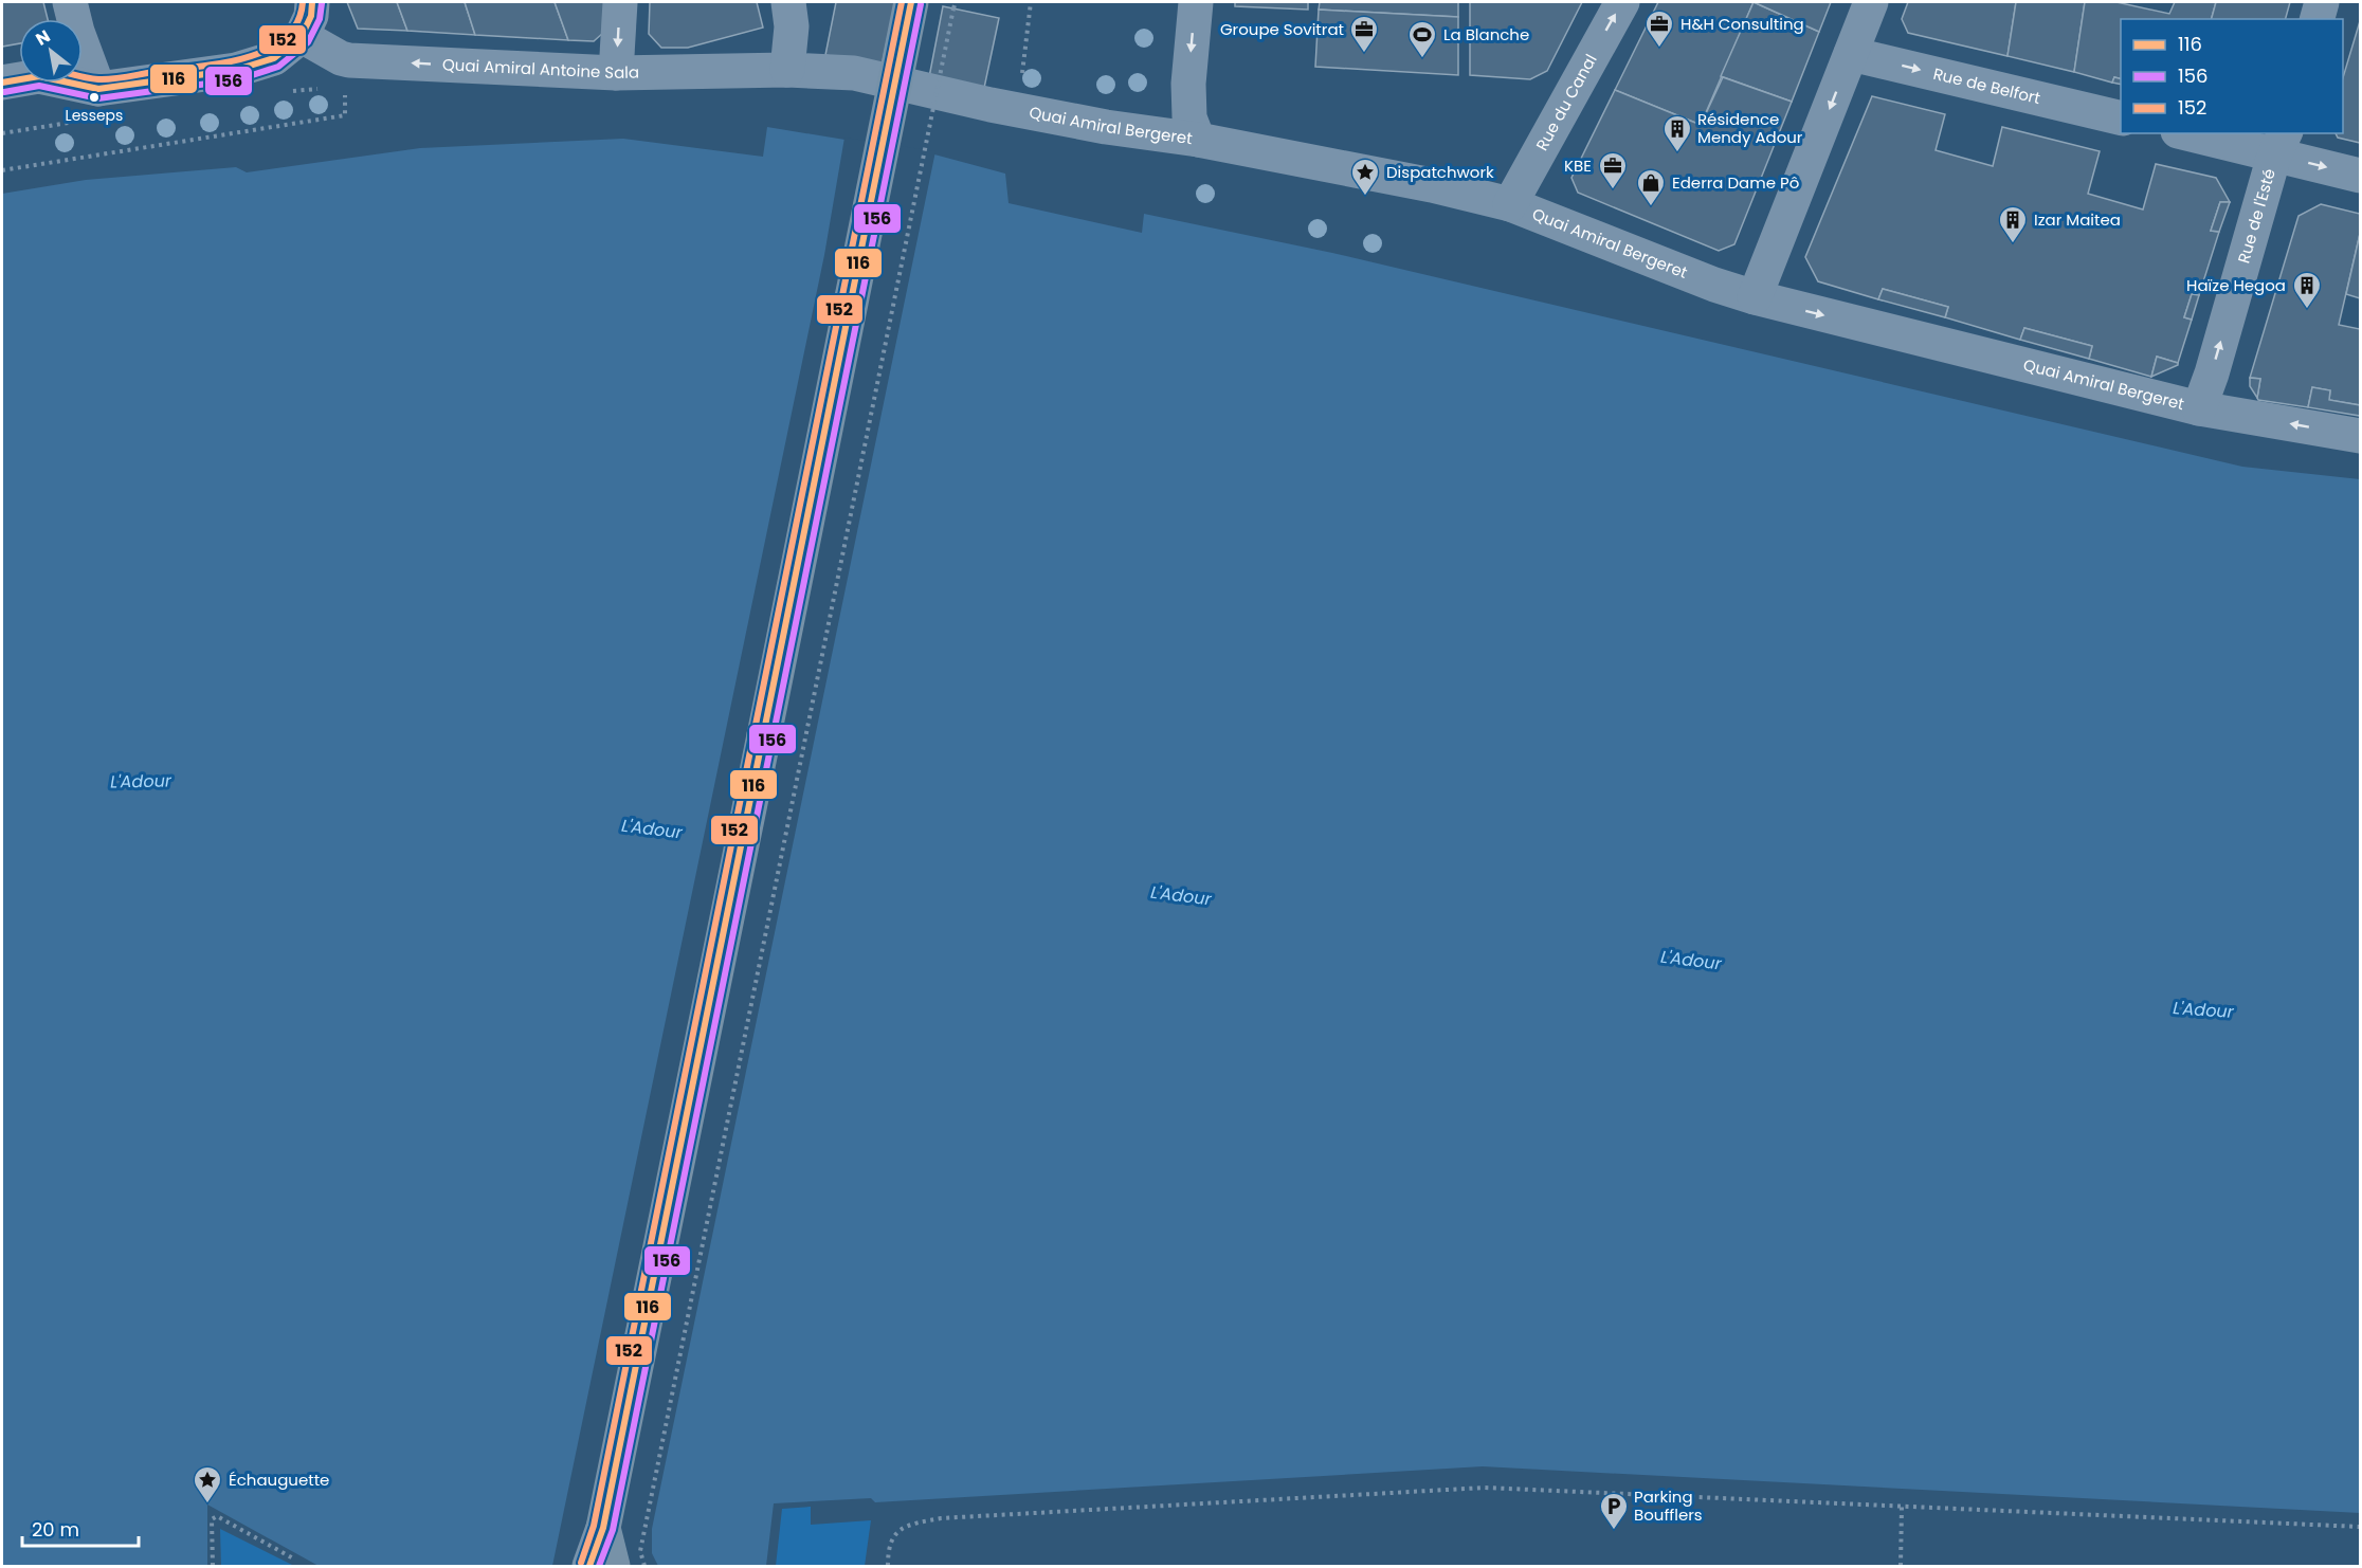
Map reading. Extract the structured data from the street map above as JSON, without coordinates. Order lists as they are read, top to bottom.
{
  "streets": {
    "street": [
      "Quai Amiral Antoine Sala",
      "Rue de Belfort",
      "Rue du Canal",
      "Quai Amiral Bergeret",
      "Rue de l'Esté"
    ]
  },
  "crossings": [
    ["Quai Amiral Antoine Sala", "Quai Amiral Bergeret"],
    ["Rue du Canal", "Quai Amiral Bergeret"],
    ["Quai Amiral Bergeret", "Rue de l'Esté"]
  ],
  "one_way": ["Quai Amiral Antoine Sala", "Rue de Belfort", "Rue de l'Esté"],
  "water": ["L'Adour"],
  "places": {
    "office": ["H&H Consulting", "Groupe Sovitrat", "KBE"],
    "sports": ["La Blanche"],
    "other": ["Lesseps"],
    "building": ["Résidence Mendy Adour", "Izar Maitea", "Haïze Hegoa"],
    "place": ["Dispatchwork", "Échauguette"],
    "shop": ["Ederra Dame Pô"],
    "parking": ["Parking Boufflers"]
  },
  "lines": ["transit line 116", "transit line 152", "transit line 156"],
  "legend": ["116", "156", "152"],
  "scale_bar": "20 m",
  "north": "top left"
}
